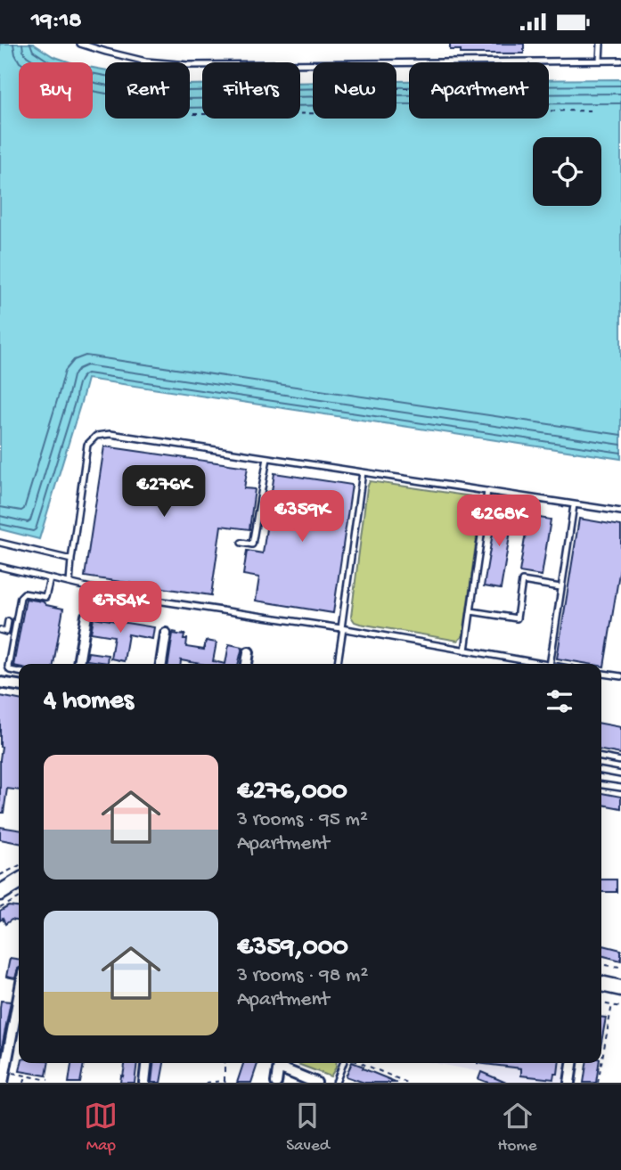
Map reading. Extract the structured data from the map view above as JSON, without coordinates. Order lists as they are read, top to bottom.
{
  "page": {
    "status": "19:18",
    "chip": [
      "Buy",
      "Rent",
      "Filters",
      "New",
      "Apartment"
    ],
    "price": [
      "€276K",
      "€359K",
      "€268K",
      "€754K"
    ],
    "heading": "4 homes",
    "list": [
      {
        "name": "€276,000",
        "note": "3 rooms · 95 m² · Apartment"
      },
      {
        "name": "€359,000",
        "note": "3 rooms · 98 m² · Apartment"
      }
    ],
    "tabs": ["Map", "Saved", "Home"]
  }
}
